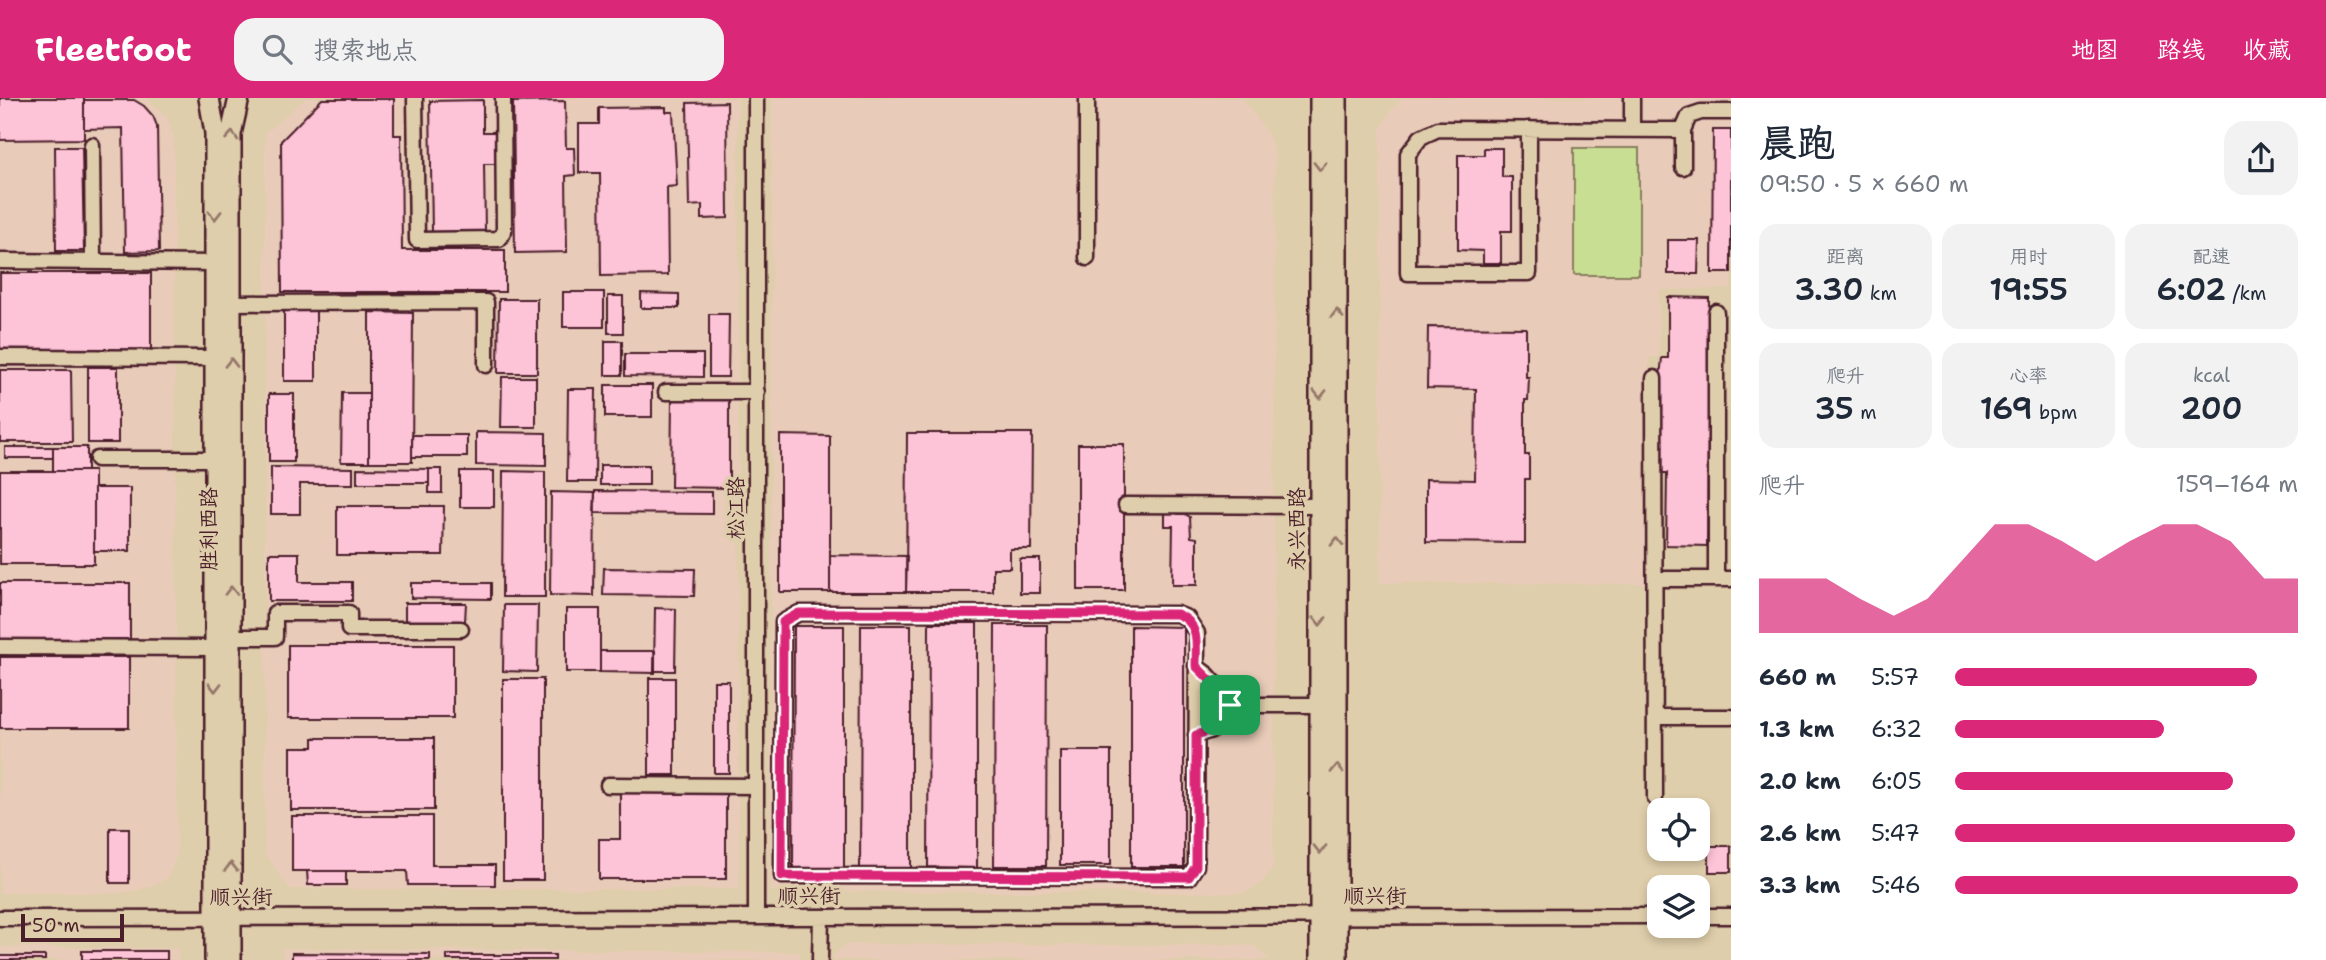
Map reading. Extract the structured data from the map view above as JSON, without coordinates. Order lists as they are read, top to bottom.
{
  "streets": {
    "main road": ["胜利西路", "永兴西路"],
    "street": ["松江路", "顺兴街"]
  },
  "crossings": [
    ["松江路", "顺兴街"],
    ["胜利西路", "顺兴街"],
    ["永兴西路", "顺兴街"]
  ],
  "scale_bar": "50 m",
  "page": {
    "header": "Fleetfoot",
    "search": "搜索地点",
    "nav": ["地图", "路线", "收藏"],
    "heading": ["晨跑", "09:50 · 5 × 660 m"],
    "stats": [
      ["距离", "3.30 km"],
      ["用时", "19:55"],
      ["配速", "6:02 /km"],
      ["爬升", "35 m"],
      ["心率", "169 bpm"],
      ["kcal", "200"]
    ],
    "chart": ["爬升", "159–164 m"],
    "list": [
      {
        "name": "660 m",
        "note": "5:57"
      },
      {
        "name": "1.3 km",
        "note": "6:32"
      },
      {
        "name": "2.0 km",
        "note": "6:05"
      },
      {
        "name": "2.6 km",
        "note": "5:47"
      },
      {
        "name": "3.3 km",
        "note": "5:46"
      }
    ],
    "scale": "50 m"
  }
}
